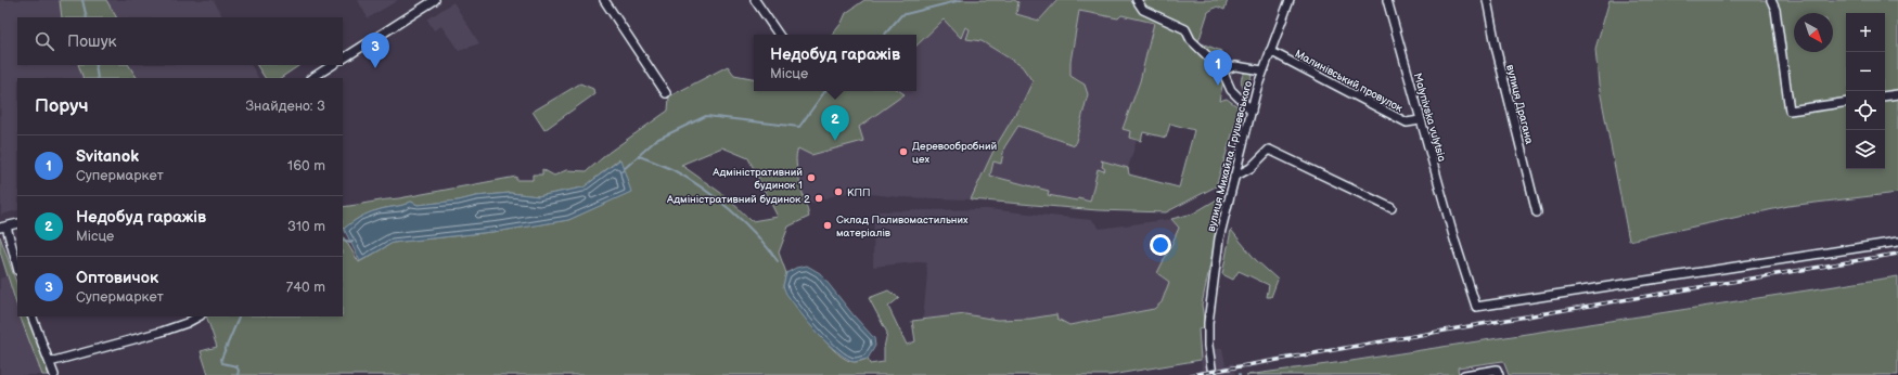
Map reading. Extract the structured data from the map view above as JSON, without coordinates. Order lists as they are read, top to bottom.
{
  "streets": {
    "street": [
      "Малинівський провулок",
      "вулиця Драгана",
      "Malynivska vulytsia",
      "вулиця Михайла Грушевського"
    ]
  },
  "crossings": [
    ["Малинівський провулок", "Malynivska vulytsia"],
    ["Малинівський провулок", "вулиця Михайла Грушевського"]
  ],
  "places": [
    "Деревообробний цех",
    "Адміністративний будинок 1",
    "КПП",
    "Адміністративний будинок 2",
    "Склад Паливомастильних матеріалів"
  ],
  "north": "bottom right",
  "page": {
    "map_buttons": ["+", "−"],
    "search": "Пошук",
    "pins": ["3", "1", "2"],
    "popup": ["Недобуд гаражів", "Місце"],
    "heading": ["Поруч", "Знайдено: 3"],
    "list": [
      {
        "mark": "1",
        "name": "Svitanok",
        "note": "Супермаркет",
        "value": "160 m"
      },
      {
        "mark": "2",
        "name": "Недобуд гаражів",
        "note": "Місце",
        "value": "310 m"
      },
      {
        "mark": "3",
        "name": "Оптовичок",
        "note": "Супермаркет",
        "value": "740 m"
      }
    ]
  }
}
